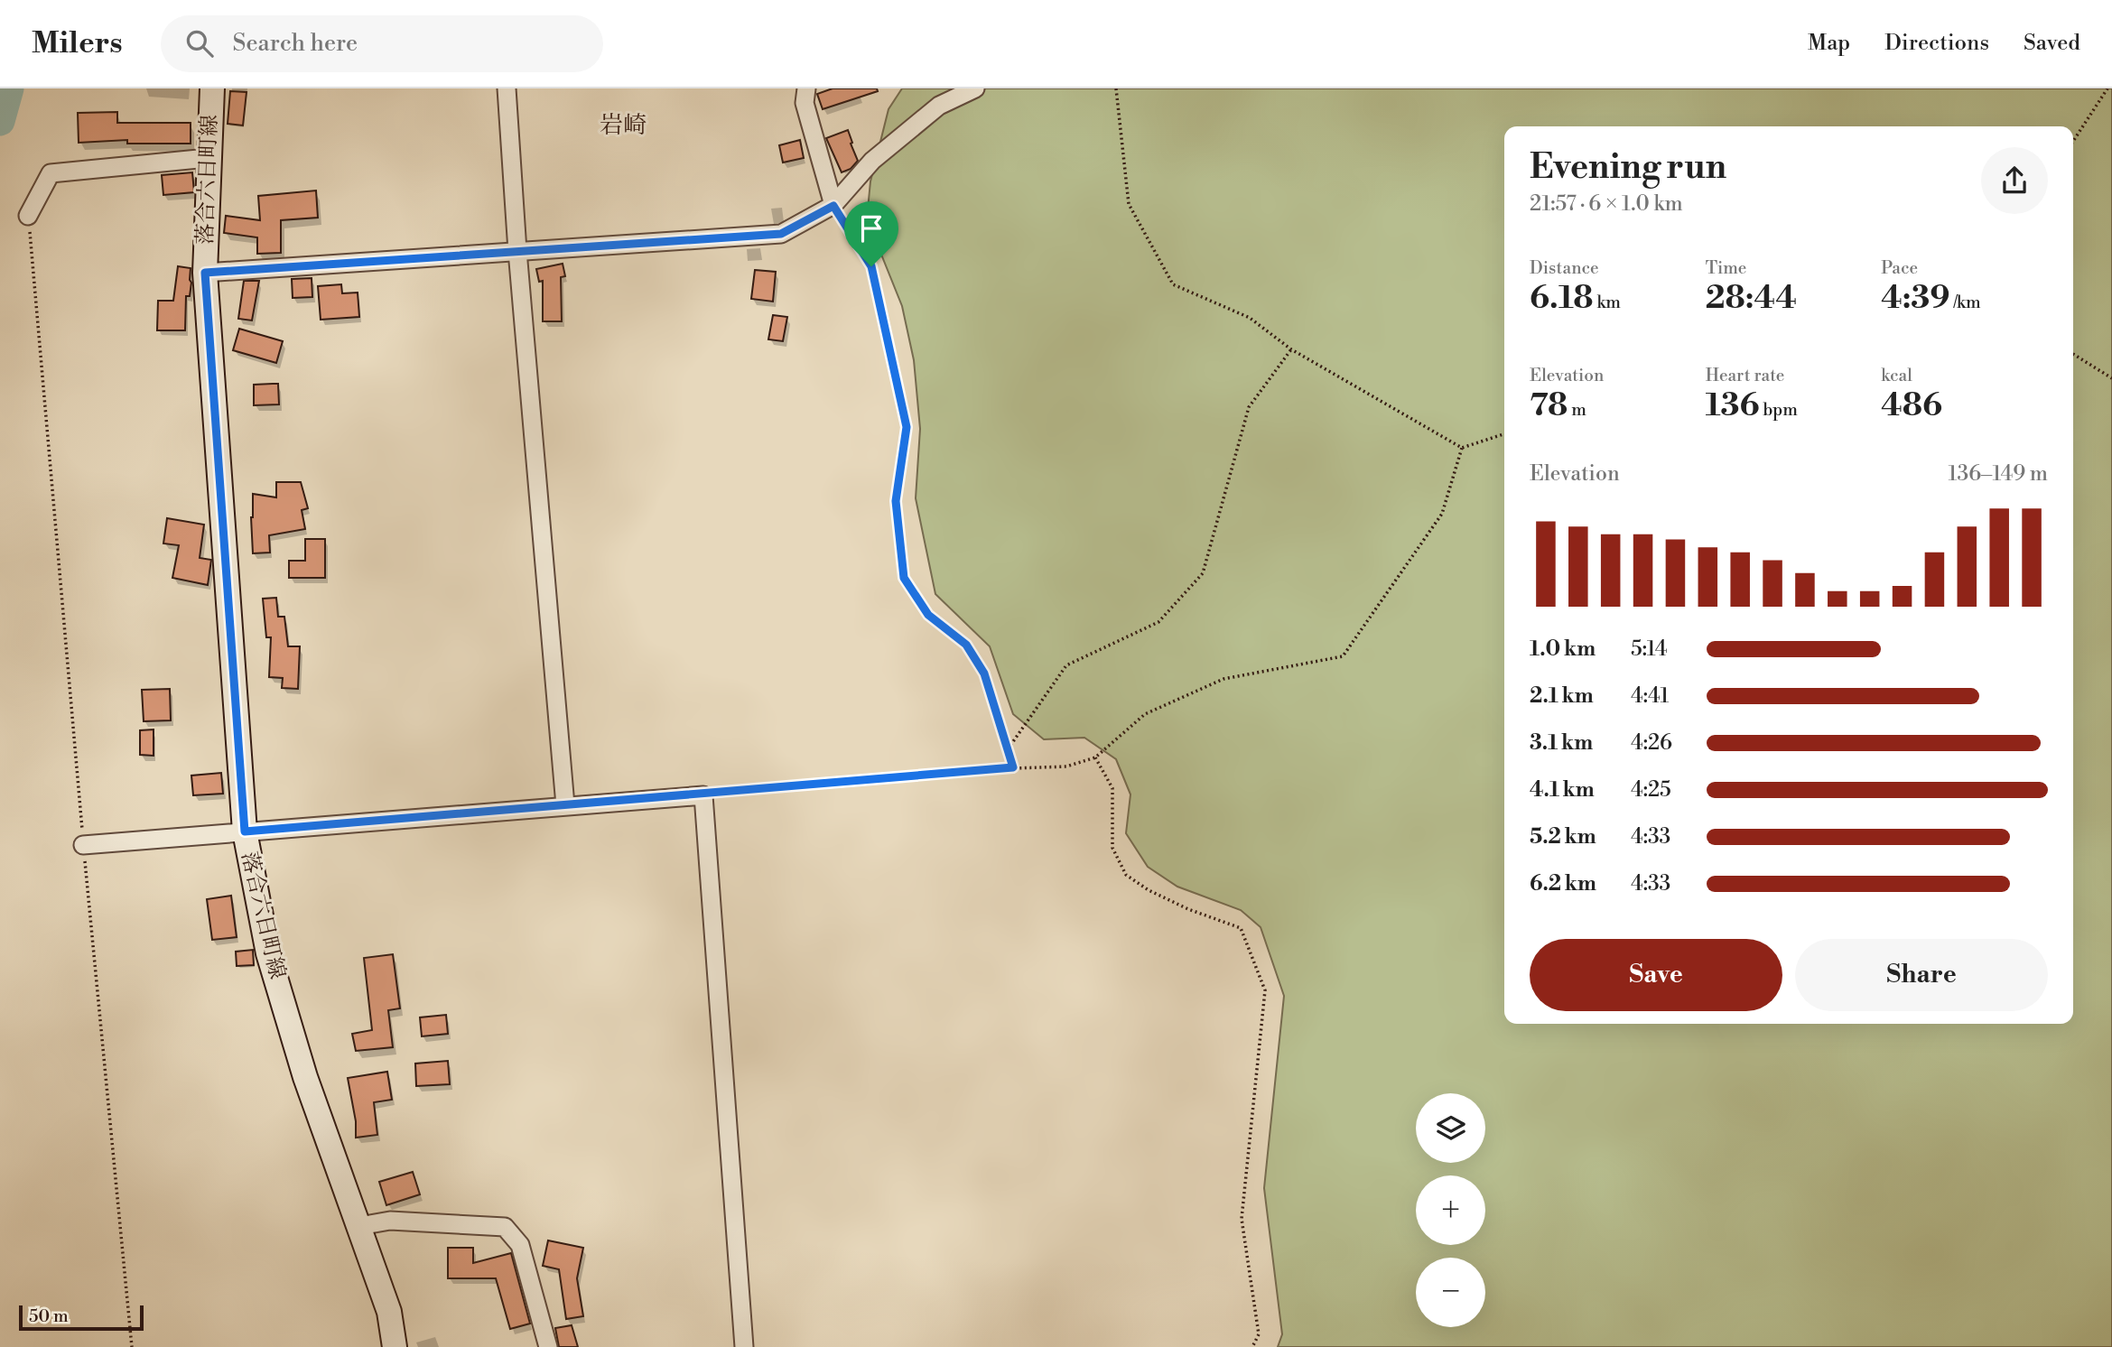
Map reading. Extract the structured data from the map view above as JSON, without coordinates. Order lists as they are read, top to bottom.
{
  "streets": {
    "main road": ["落合六日町線"]
  },
  "districts": ["岩崎"],
  "scale_bar": "50 m",
  "page": {
    "header": "Milers",
    "search": "Search here",
    "nav": ["Map", "Directions", "Saved"],
    "heading": ["Evening run", "21:57 · 6 × 1.0 km"],
    "stats": [
      ["Distance", "6.18 km"],
      ["Time", "28:44"],
      ["Pace", "4:39 /km"],
      ["Elevation", "78 m"],
      ["Heart rate", "136 bpm"],
      ["kcal", "486"]
    ],
    "chart": ["Elevation", "136–149 m"],
    "list": [
      {
        "name": "1.0 km",
        "note": "5:14"
      },
      {
        "name": "2.1 km",
        "note": "4:41"
      },
      {
        "name": "3.1 km",
        "note": "4:26"
      },
      {
        "name": "4.1 km",
        "note": "4:25"
      },
      {
        "name": "5.2 km",
        "note": "4:33"
      },
      {
        "name": "6.2 km",
        "note": "4:33"
      }
    ],
    "buttons": ["Save", "Share"],
    "map_buttons": ["+", "−"],
    "scale": "50 m"
  }
}
